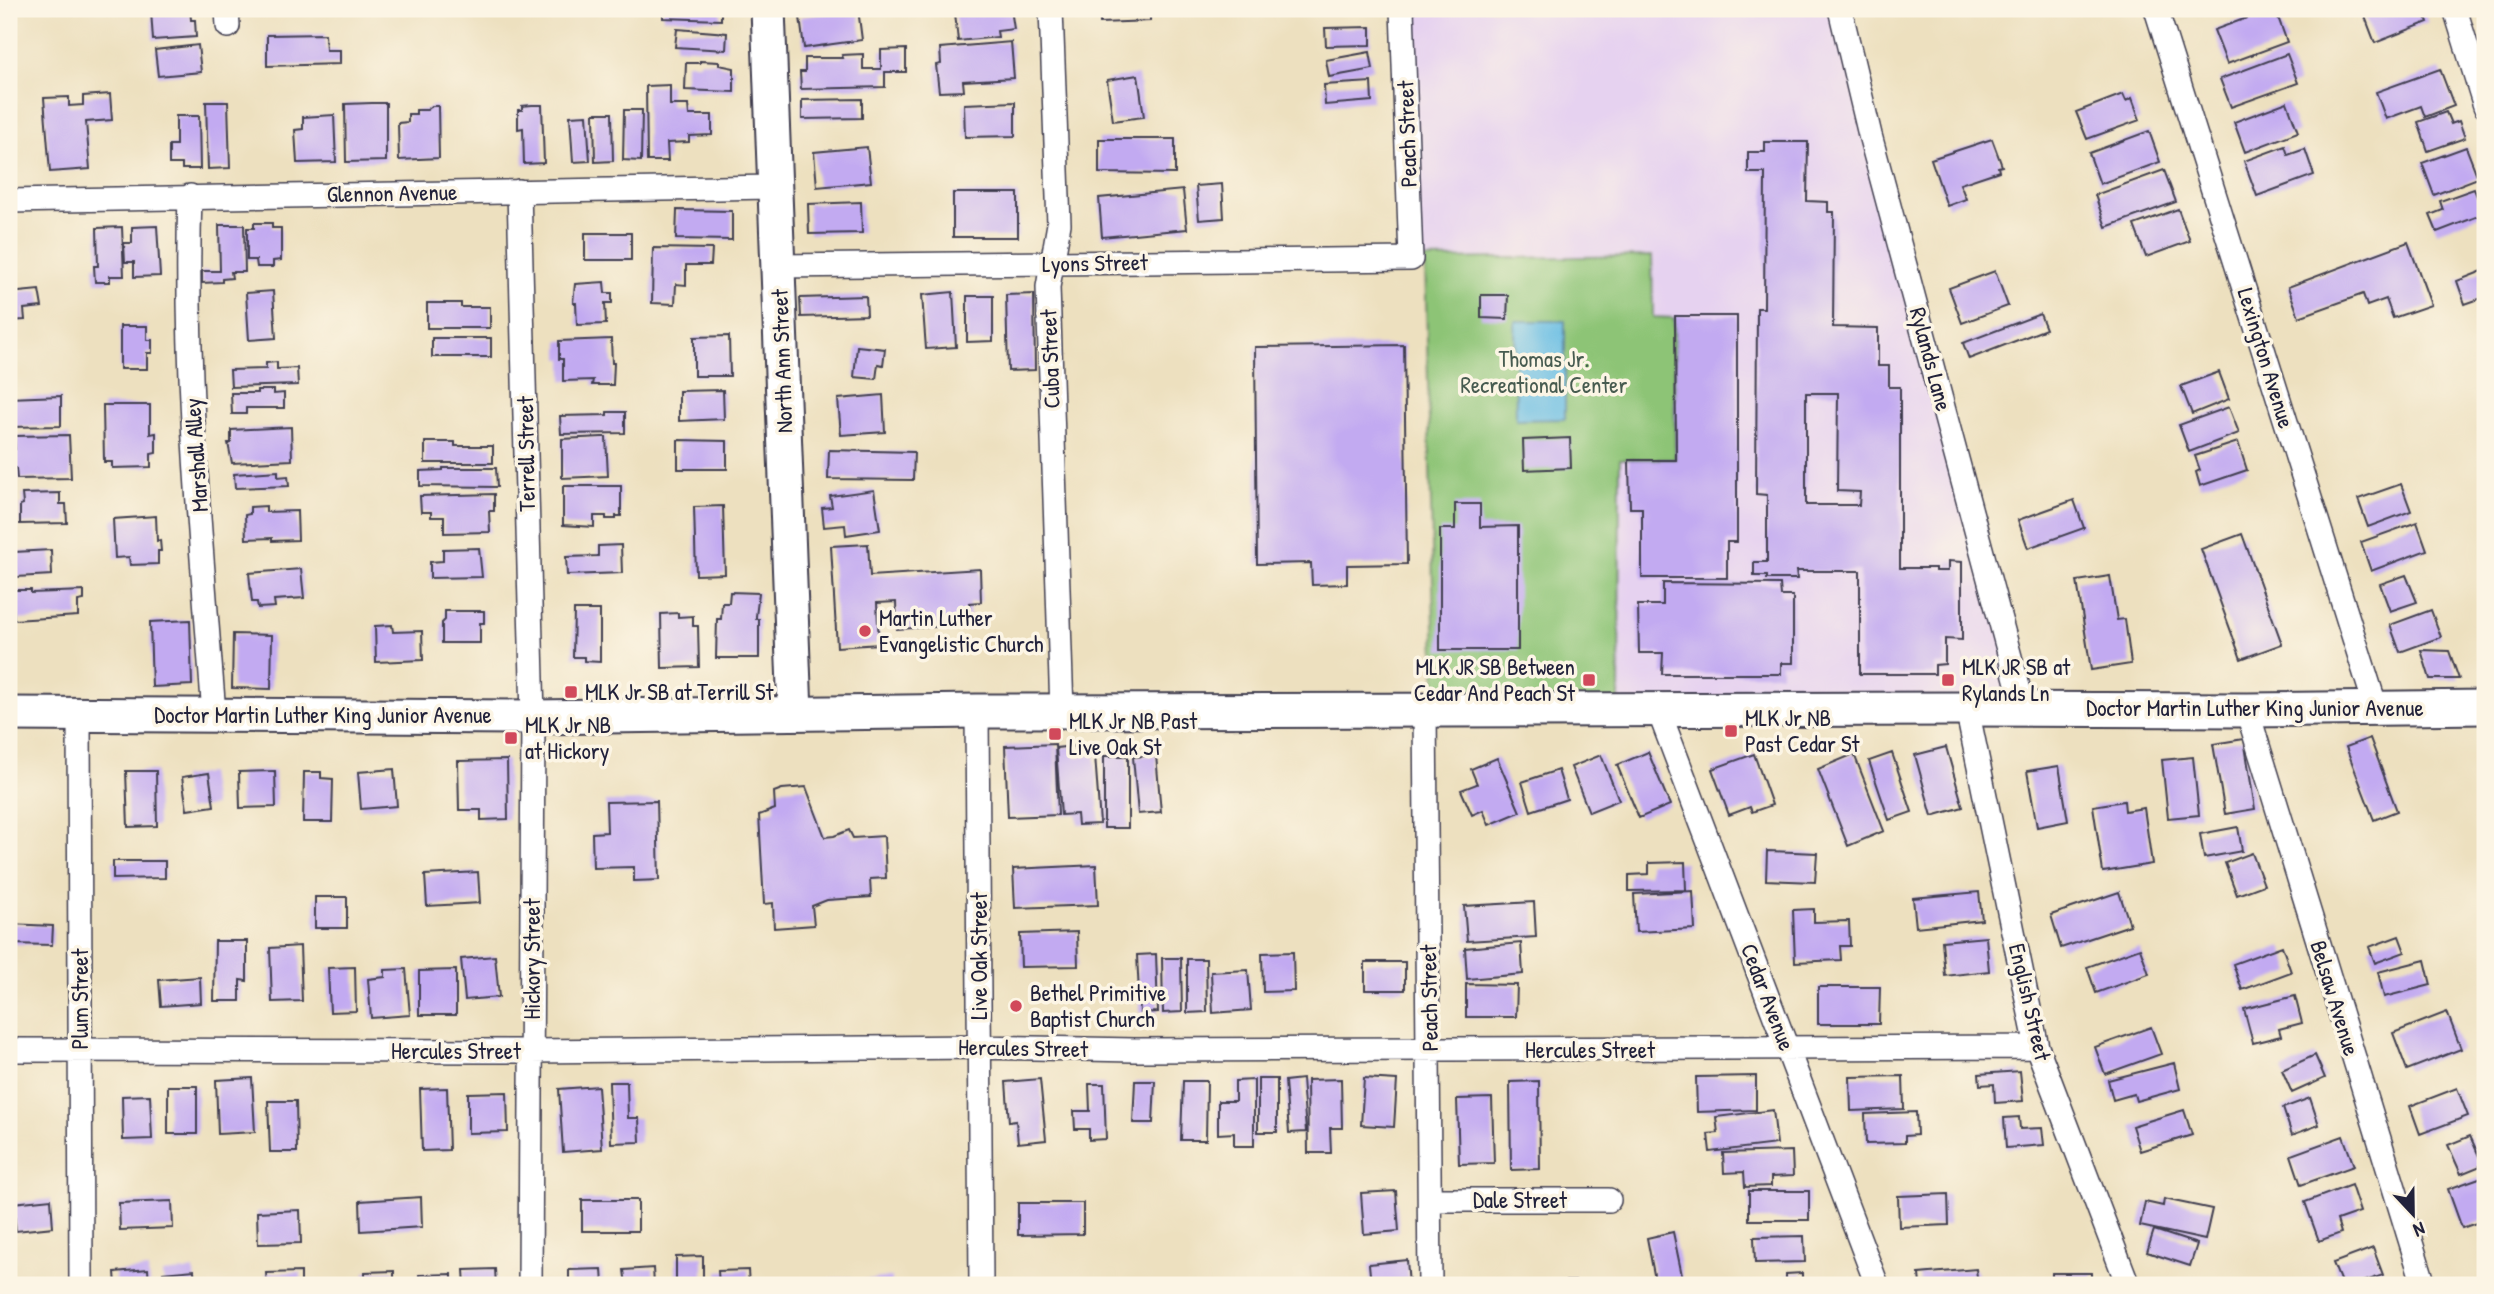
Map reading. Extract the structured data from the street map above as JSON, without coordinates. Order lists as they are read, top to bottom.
{
  "streets": {
    "main road": ["North Ann Street", "Doctor Martin Luther King Junior Avenue"],
    "street": [
      "Peach Street",
      "Glennon Avenue",
      "Lyons Street",
      "Lexington Avenue",
      "Cuba Street",
      "Rylands Lane",
      "Terrell Street",
      "Marshall Alley",
      "Live Oak Street",
      "Hickory Street",
      "Cedar Avenue",
      "Belsaw Avenue",
      "Plum Street",
      "English Street",
      "Hercules Street",
      "Dale Street"
    ]
  },
  "crossings": [
    ["Peach Street", "Lyons Street"],
    ["Peach Street", "Doctor Martin Luther King Junior Avenue"],
    ["Peach Street", "Hercules Street"],
    ["Peach Street", "Dale Street"],
    ["Glennon Avenue", "North Ann Street"],
    ["Glennon Avenue", "Terrell Street"],
    ["Glennon Avenue", "Marshall Alley"],
    ["Lyons Street", "Cuba Street"],
    ["Lyons Street", "North Ann Street"],
    ["Lexington Avenue", "Doctor Martin Luther King Junior Avenue"],
    ["Cuba Street", "Doctor Martin Luther King Junior Avenue"],
    ["Rylands Lane", "Doctor Martin Luther King Junior Avenue"],
    ["North Ann Street", "Doctor Martin Luther King Junior Avenue"],
    ["Terrell Street", "Doctor Martin Luther King Junior Avenue"],
    ["Terrell Street", "Hickory Street"],
    ["Marshall Alley", "Doctor Martin Luther King Junior Avenue"],
    ["Doctor Martin Luther King Junior Avenue", "Live Oak Street"],
    ["Doctor Martin Luther King Junior Avenue", "Hickory Street"],
    ["Doctor Martin Luther King Junior Avenue", "Cedar Avenue"],
    ["Doctor Martin Luther King Junior Avenue", "Belsaw Avenue"],
    ["Doctor Martin Luther King Junior Avenue", "Plum Street"],
    ["Doctor Martin Luther King Junior Avenue", "English Street"],
    ["Live Oak Street", "Hercules Street"],
    ["Hickory Street", "Hercules Street"],
    ["Cedar Avenue", "Hercules Street"],
    ["Plum Street", "Hercules Street"],
    ["English Street", "Hercules Street"]
  ],
  "parks": ["Thomas Jr. Recreational Center"],
  "places": {
    "other": ["Martin Luther Evangelistic Church", "Bethel Primitive Baptist Church"],
    "transit": [
      "MLK JR SB Between Cedar And Peach St",
      "MLK JR SB at Rylands Ln",
      "MLK Jr SB at Terrill St",
      "MLK Jr NB Past Cedar St",
      "MLK Jr NB Past Live Oak St",
      "MLK Jr NB at Hickory"
    ]
  },
  "north": "bottom"
}
